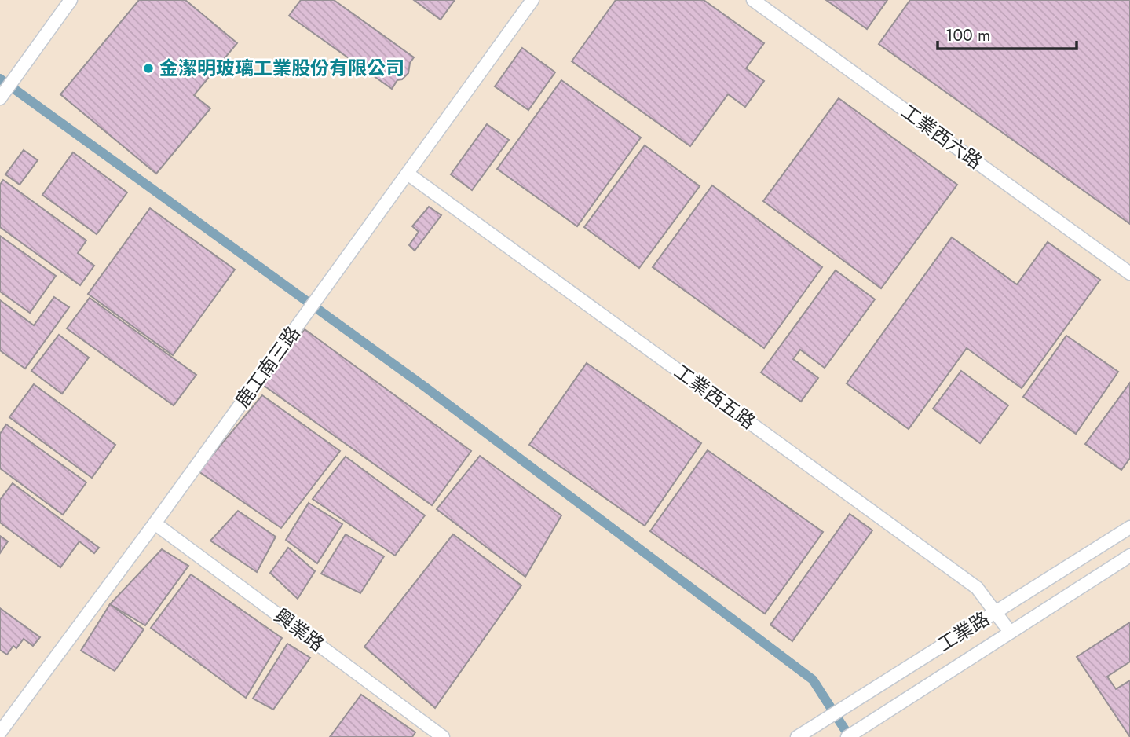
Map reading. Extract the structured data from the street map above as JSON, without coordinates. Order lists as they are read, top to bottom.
{
  "streets": {
    "street": [
      "工業西六路",
      "鹿工南三路",
      "工業西五路",
      "興業路",
      "工業路"
    ]
  },
  "crossings": [
    ["鹿工南三路", "工業西五路"],
    ["鹿工南三路", "興業路"],
    ["工業西五路", "工業路"]
  ],
  "places": ["金潔明玻璃工業股份有限公司"],
  "scale_bar": "100 m"
}
